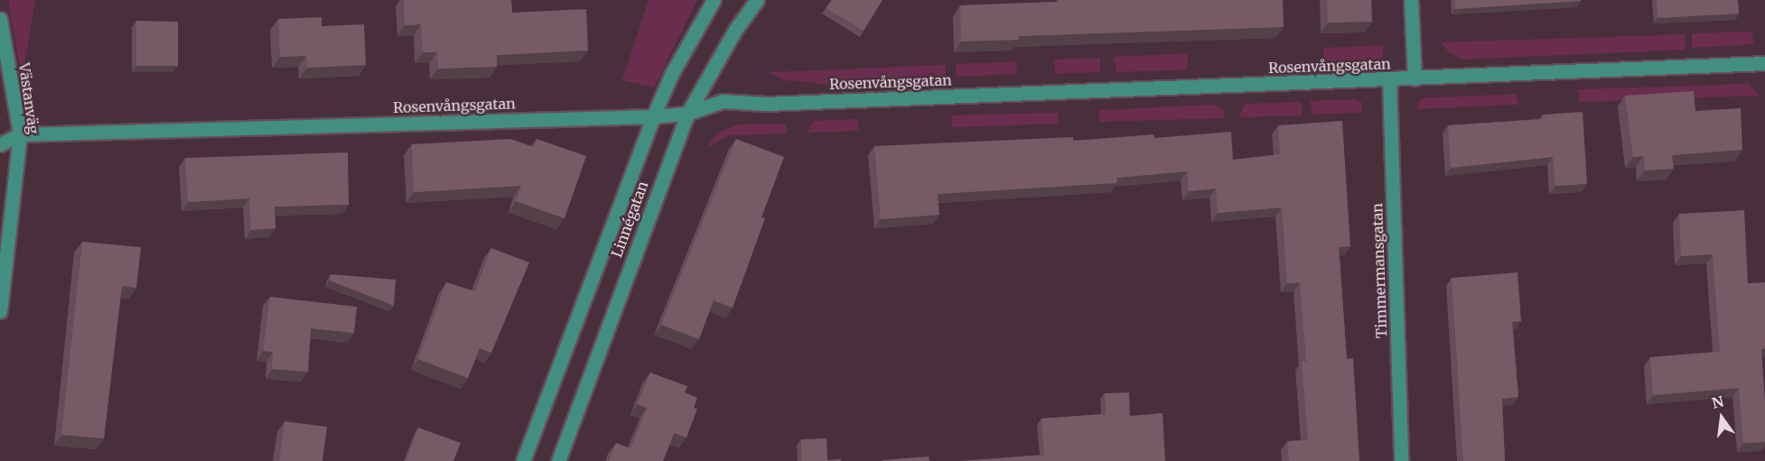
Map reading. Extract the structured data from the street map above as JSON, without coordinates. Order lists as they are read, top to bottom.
{
  "streets": {
    "street": [
      "Rosenvångsgatan",
      "Västanväg",
      "Linnégatan",
      "Timmermansgatan"
    ]
  },
  "crossings": [
    ["Rosenvångsgatan", "Västanväg"],
    ["Rosenvångsgatan", "Linnégatan"],
    ["Rosenvångsgatan", "Timmermansgatan"]
  ],
  "north": "top"
}
